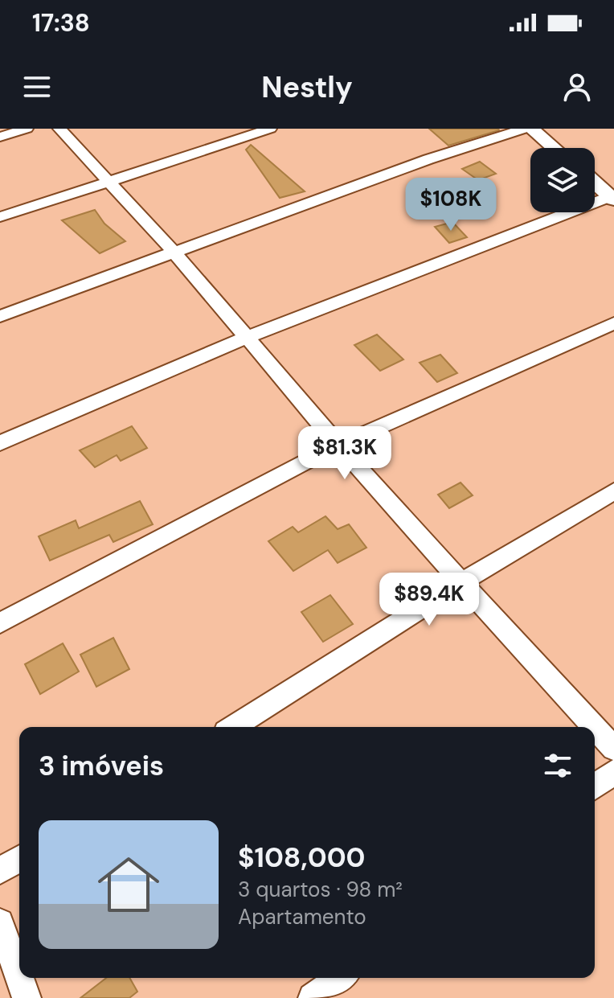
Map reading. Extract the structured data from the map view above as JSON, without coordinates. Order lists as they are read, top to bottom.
{
  "page": {
    "status": "17:38",
    "header": "Nestly",
    "price": ["$108K", "$81.3K", "$89.4K"],
    "heading": "3 imóveis",
    "list": [
      {
        "name": "$108,000",
        "note": "3 quartos · 98 m² · Apartamento"
      }
    ]
  }
}
